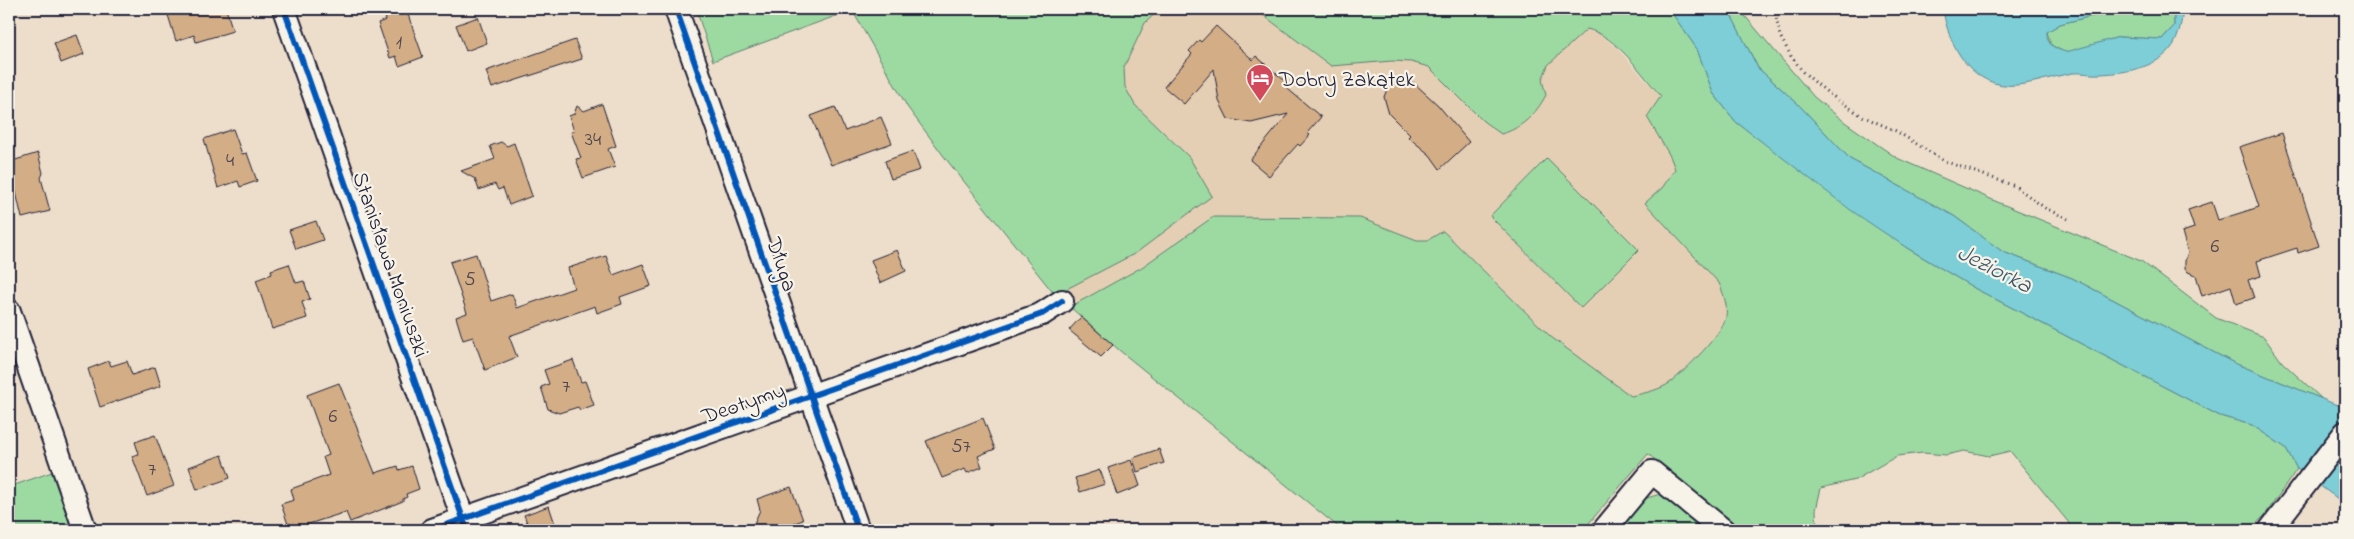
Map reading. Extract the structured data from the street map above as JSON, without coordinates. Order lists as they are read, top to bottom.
{
  "streets": {
    "street": ["Stanisława Moniuszki", "Długa", "Deotymy"]
  },
  "crossings": [
    ["Stanisława Moniuszki", "Deotymy"],
    ["Długa", "Deotymy"]
  ],
  "water": ["Jeziorka"],
  "places": {
    "hotel": ["Dobry Zakątek"]
  },
  "house_numbers": [
    "1",
    "34",
    "4",
    "6",
    "5",
    "7",
    "6",
    "57",
    "7"
  ]
}
